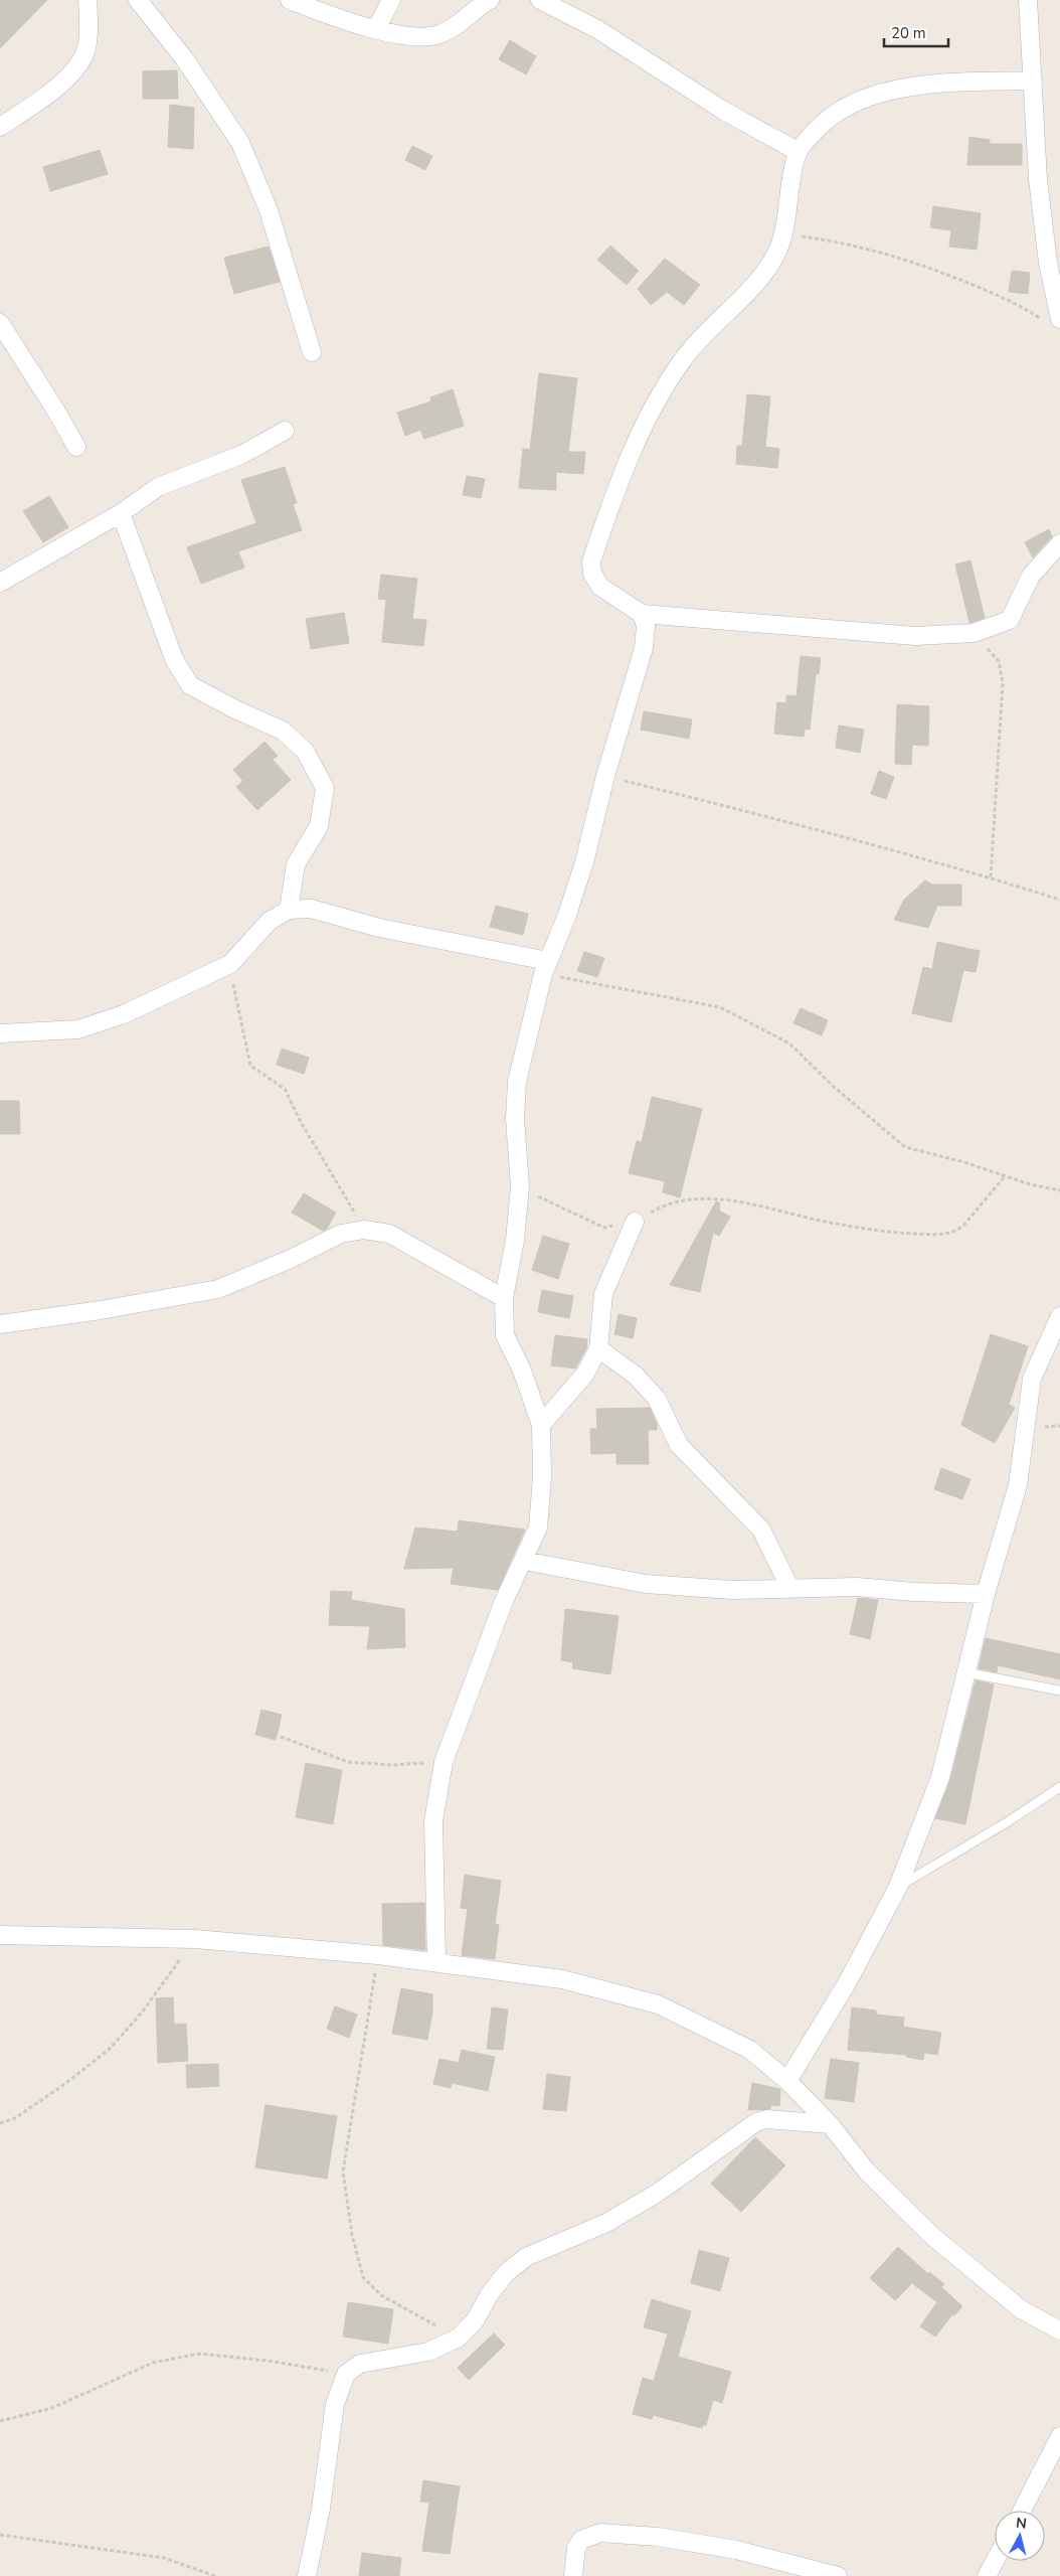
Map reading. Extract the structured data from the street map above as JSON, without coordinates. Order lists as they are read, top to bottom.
{
  "scale_bar": "20 m",
  "north": "top"
}
